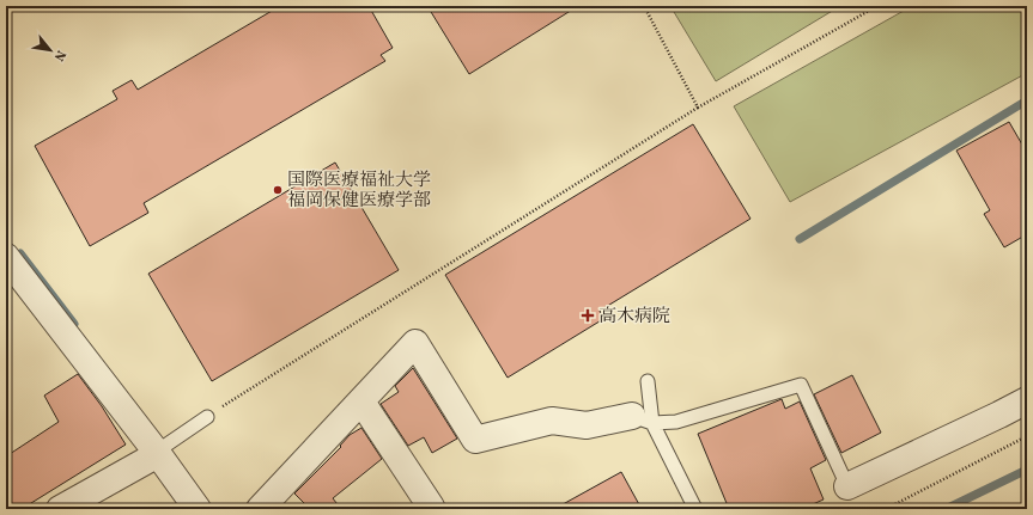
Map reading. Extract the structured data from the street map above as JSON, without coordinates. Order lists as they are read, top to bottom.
{
  "places": {
    "other": ["国際医療福祉大学 福岡保健医療学部"],
    "health": ["高木病院"]
  },
  "north": "bottom right"
}
